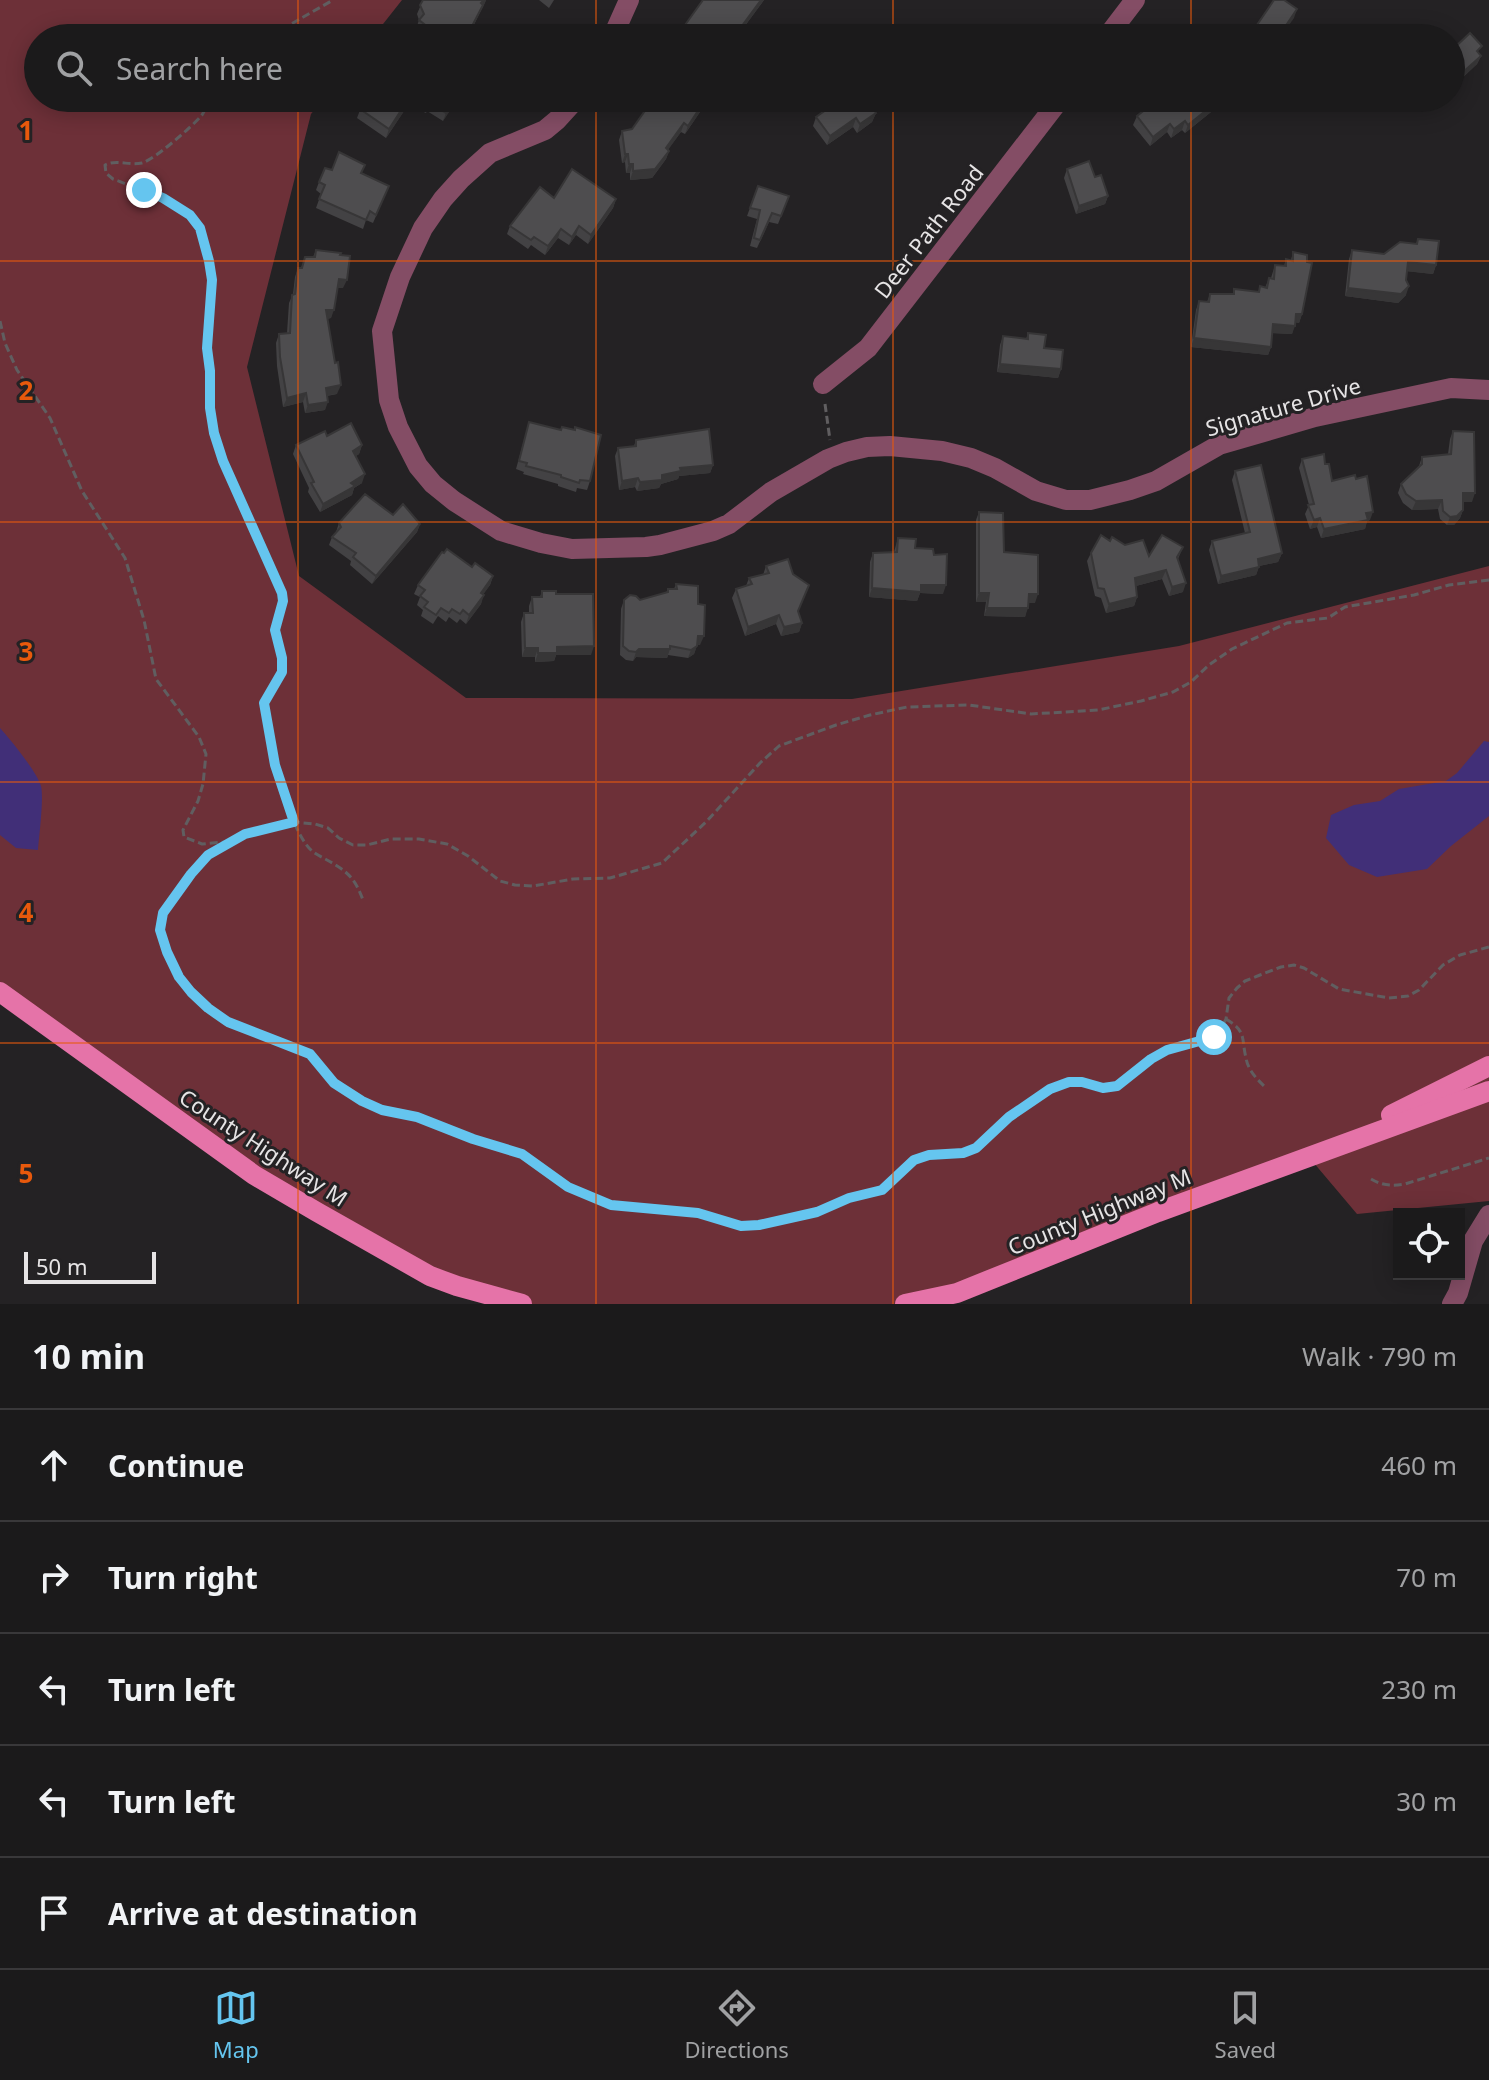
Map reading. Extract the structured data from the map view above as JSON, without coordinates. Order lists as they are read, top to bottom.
{
  "streets": {
    "main road": ["County Highway M"],
    "street": ["Deer Path Road", "Signature Drive"]
  },
  "scale_bar": "50 m",
  "page": {
    "search": "Search here",
    "scale": "50 m",
    "heading": ["10 min", "Walk · 790 m"],
    "list": [
      ["Continue", "460 m"],
      ["Turn right", "70 m"],
      ["Turn left", "230 m"],
      ["Turn left", "30 m"],
      "Arrive at destination"
    ],
    "nav": ["Map", "Directions", "Saved"]
  },
  "grid": {
    "rows": [
      "1",
      "2",
      "3",
      "4",
      "5"
    ]
  }
}
